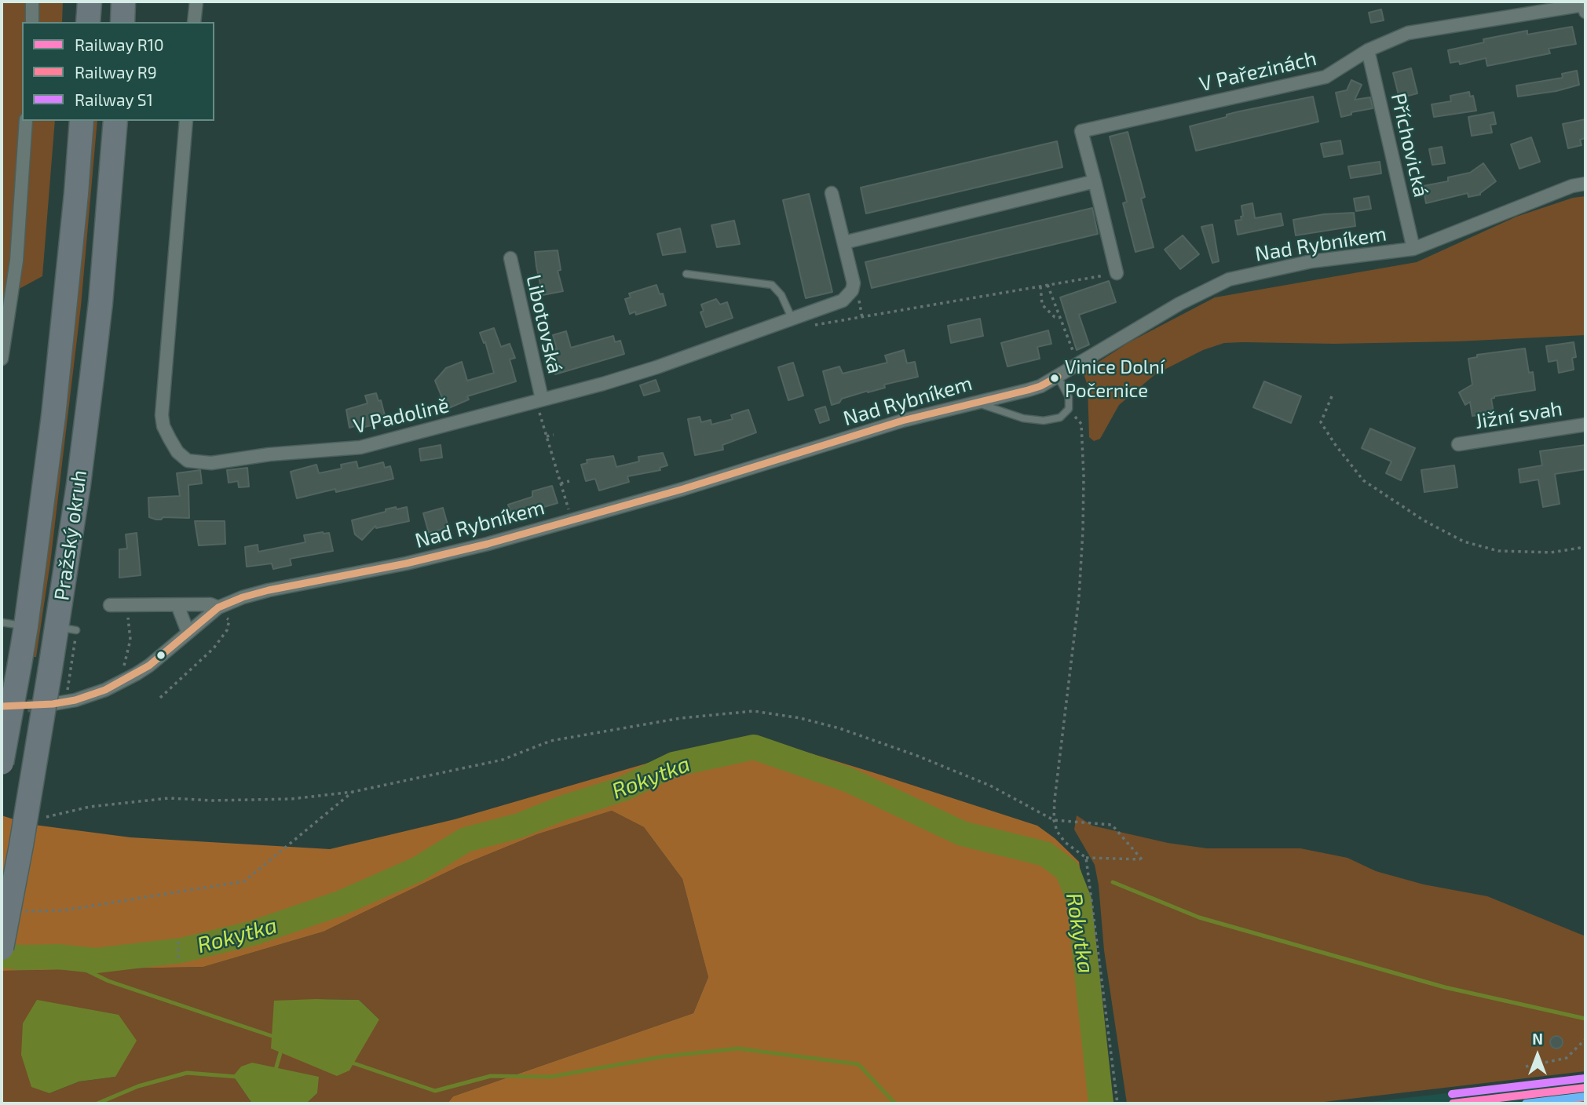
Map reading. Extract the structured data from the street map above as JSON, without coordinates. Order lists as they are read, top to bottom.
{
  "streets": {
    "highway": ["Pražský okruh"],
    "street": [
      "V Pařezinách",
      "Příchovická",
      "Nad Rybníkem",
      "Libotovská",
      "Jižní svah",
      "V Padolině"
    ]
  },
  "crossings": [
    ["V Pařezinách", "Příchovická"],
    ["Příchovická", "Nad Rybníkem"],
    ["Libotovská", "V Padolině"]
  ],
  "water": ["Rokytka"],
  "places": ["Vinice Dolní Počernice"],
  "lines": ["rail line S1", "rail line R10", "rail line R9"],
  "legend": ["Railway R10", "Railway R9", "Railway S1"],
  "north": "top"
}
